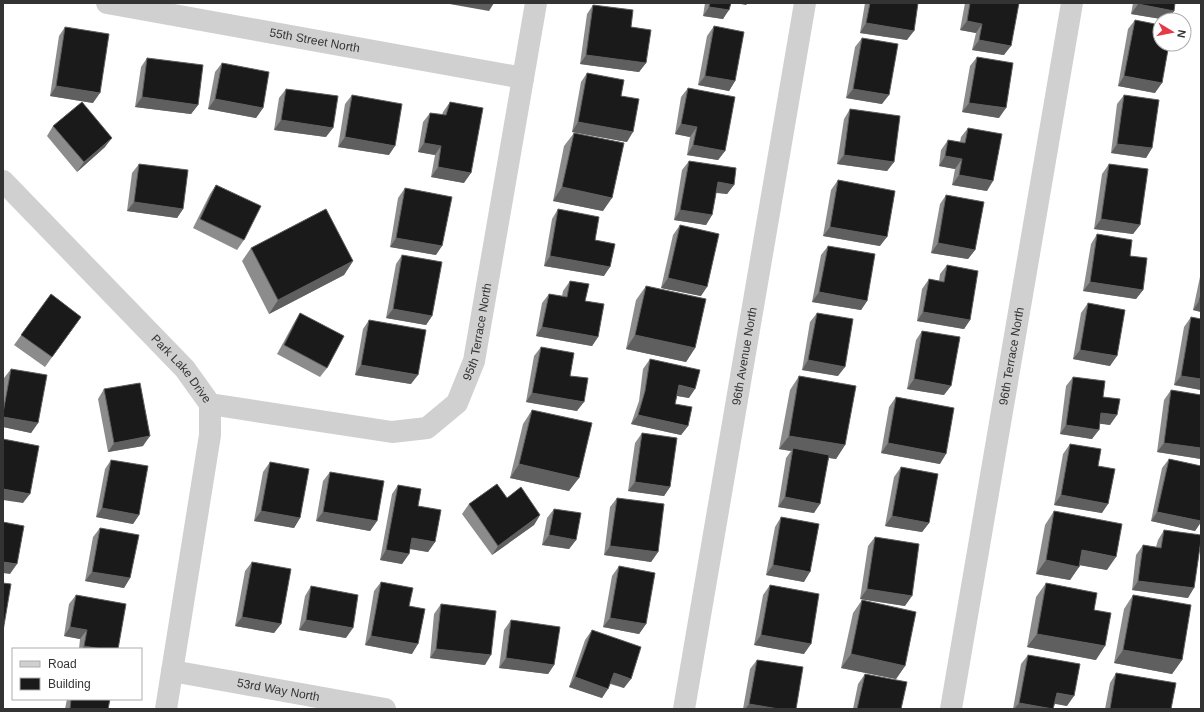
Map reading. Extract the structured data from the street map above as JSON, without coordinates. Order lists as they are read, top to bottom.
{
  "streets": {
    "street": [
      "55th Street North",
      "95th Terrace North",
      "96th Avenue North",
      "96th Terrace North",
      "Park Lake Drive",
      "53rd Way North"
    ]
  },
  "crossings": [
    ["55th Street North", "95th Terrace North"],
    ["95th Terrace North", "Park Lake Drive"],
    ["Park Lake Drive", "53rd Way North"]
  ],
  "legend": ["Road", "Building"],
  "north": "right"
}
